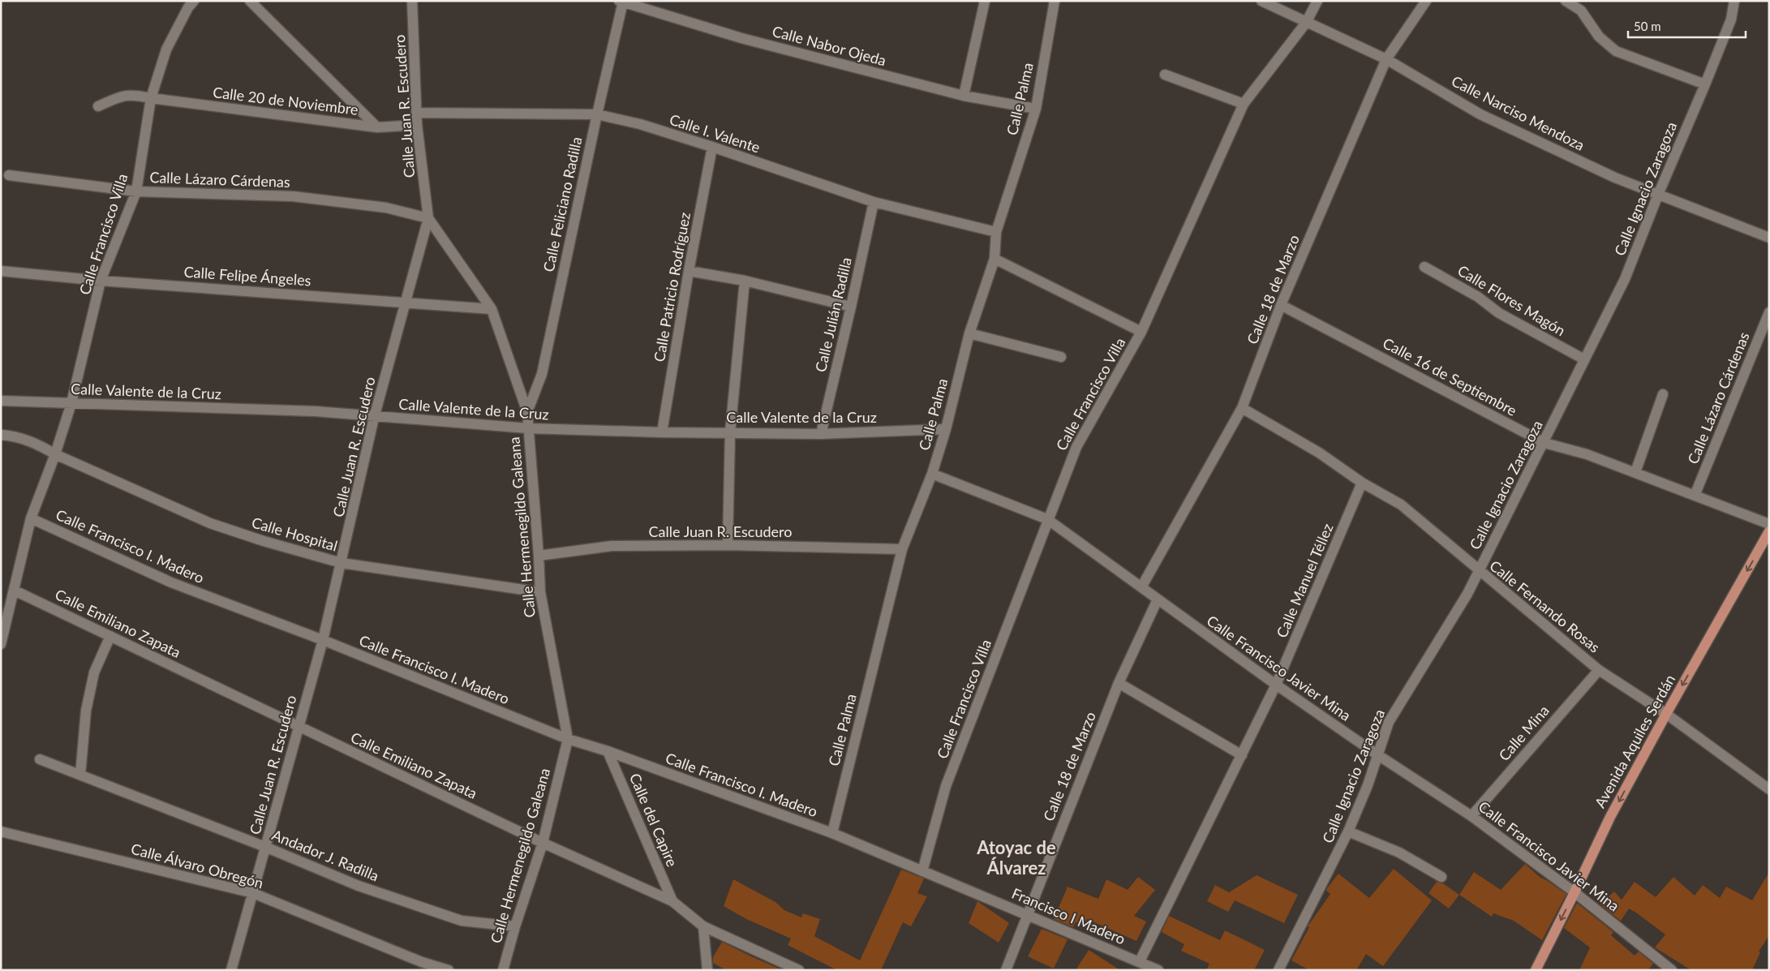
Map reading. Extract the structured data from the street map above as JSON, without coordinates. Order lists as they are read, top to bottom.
{
  "streets": {
    "main road": ["Avenida Aquiles Serdán"],
    "street": [
      "Calle Nabor Ojeda",
      "Calle Palma",
      "Calle 20 de Noviembre",
      "Calle Juan R. Escudero",
      "Calle Narciso Mendoza",
      "Calle I. Valente",
      "Calle Lázaro Cárdenas",
      "Calle Ignacio Zaragoza",
      "Calle Feliciano Radilla",
      "Calle Francisco Villa",
      "Calle Felipe Ángeles",
      "Calle Patricio Rodríguez",
      "Calle 18 de Marzo",
      "Calle Flores Magón",
      "Calle Julián Radilla",
      "Calle 16 de Septiembre",
      "Calle Valente de la Cruz",
      "Calle Hermenegildo Galeana",
      "Calle Hospital",
      "Calle Francisco I. Madero",
      "Calle Manuel Téllez",
      "Calle Fernando Rosas",
      "Calle Emiliano Zapata",
      "Calle Francisco Javier Mina",
      "Calle Mina",
      "Calle del Capire",
      "Andador J. Radilla",
      "Calle Álvaro Obregón",
      "Francisco I Madero"
    ]
  },
  "crossings": [
    ["Calle Nabor Ojeda", "Calle Palma"],
    ["Calle Nabor Ojeda", "Calle Feliciano Radilla"],
    ["Calle Palma", "Calle Juan R. Escudero"],
    ["Calle Palma", "Calle I. Valente"],
    ["Calle Palma", "Calle Valente de la Cruz"],
    ["Calle Palma", "Calle Francisco I. Madero"],
    ["Calle Palma", "Calle Francisco Javier Mina"],
    ["Calle Palma", "Francisco I Madero"],
    ["Calle 20 de Noviembre", "Calle Juan R. Escudero"],
    ["Calle 20 de Noviembre", "Calle Francisco Villa"],
    ["Calle Juan R. Escudero", "Calle I. Valente"],
    ["Calle Juan R. Escudero", "Calle Lázaro Cárdenas"],
    ["Calle Juan R. Escudero", "Calle Felipe Ángeles"],
    ["Calle Juan R. Escudero", "Calle Valente de la Cruz"],
    ["Calle Juan R. Escudero", "Calle Hermenegildo Galeana"],
    ["Calle Juan R. Escudero", "Calle Hospital"],
    ["Calle Juan R. Escudero", "Calle Francisco I. Madero"],
    ["Calle Juan R. Escudero", "Calle Emiliano Zapata"],
    ["Calle Juan R. Escudero", "Andador J. Radilla"],
    ["Calle Juan R. Escudero", "Calle Álvaro Obregón"],
    ["Calle Narciso Mendoza", "Calle Ignacio Zaragoza"],
    ["Calle Narciso Mendoza", "Calle Francisco Villa"],
    ["Calle Narciso Mendoza", "Calle 18 de Marzo"],
    ["Calle I. Valente", "Calle Feliciano Radilla"],
    ["Calle I. Valente", "Calle Patricio Rodríguez"],
    ["Calle I. Valente", "Calle Julián Radilla"],
    ["Calle Lázaro Cárdenas", "Calle Francisco Villa"],
    ["Calle Lázaro Cárdenas", "Calle 16 de Septiembre"],
    ["Calle Lázaro Cárdenas", "Calle Hermenegildo Galeana"],
    ["Calle Ignacio Zaragoza", "Calle Flores Magón"],
    ["Calle Ignacio Zaragoza", "Calle 16 de Septiembre"],
    ["Calle Ignacio Zaragoza", "Calle Fernando Rosas"],
    ["Calle Ignacio Zaragoza", "Calle Francisco Javier Mina"],
    ["Calle Feliciano Radilla", "Calle Hermenegildo Galeana"],
    ["Calle Francisco Villa", "Calle Felipe Ángeles"],
    ["Calle Francisco Villa", "Calle Valente de la Cruz"],
    ["Calle Francisco Villa", "Calle Hospital"],
    ["Calle Francisco Villa", "Calle Francisco I. Madero"],
    ["Calle Francisco Villa", "Calle Emiliano Zapata"],
    ["Calle Francisco Villa", "Calle Francisco Javier Mina"],
    ["Calle Francisco Villa", "Francisco I Madero"],
    ["Calle Felipe Ángeles", "Calle Hermenegildo Galeana"],
    ["Calle Patricio Rodríguez", "Calle Valente de la Cruz"],
    ["Calle 18 de Marzo", "Calle 16 de Septiembre"],
    ["Calle 18 de Marzo", "Calle Fernando Rosas"],
    ["Calle 18 de Marzo", "Calle Francisco Javier Mina"],
    ["Calle 18 de Marzo", "Francisco I Madero"],
    ["Calle Julián Radilla", "Calle Valente de la Cruz"],
    ["Calle Valente de la Cruz", "Calle Hermenegildo Galeana"],
    ["Calle Hermenegildo Galeana", "Calle Hospital"],
    ["Calle Hermenegildo Galeana", "Calle Francisco I. Madero"],
    ["Calle Hermenegildo Galeana", "Calle Emiliano Zapata"],
    ["Calle Hermenegildo Galeana", "Andador J. Radilla"],
    ["Calle Francisco I. Madero", "Calle del Capire"],
    ["Calle Francisco I. Madero", "Francisco I Madero"],
    ["Calle Manuel Téllez", "Calle Fernando Rosas"],
    ["Calle Manuel Téllez", "Calle Francisco Javier Mina"],
    ["Calle Manuel Téllez", "Francisco I Madero"],
    ["Calle Fernando Rosas", "Calle Mina"],
    ["Calle Fernando Rosas", "Avenida Aquiles Serdán"],
    ["Calle Emiliano Zapata", "Calle del Capire"],
    ["Calle Francisco Javier Mina", "Calle Mina"],
    ["Calle Francisco Javier Mina", "Avenida Aquiles Serdán"]
  ],
  "one_way": ["Avenida Aquiles Serdán"],
  "districts": ["Atoyac de Álvarez"],
  "scale_bar": "50 m"
}
